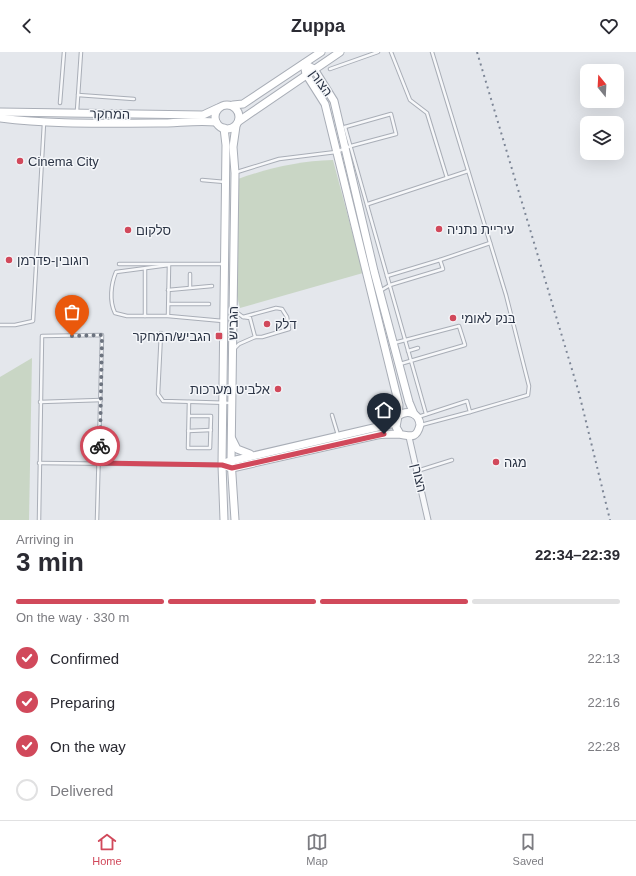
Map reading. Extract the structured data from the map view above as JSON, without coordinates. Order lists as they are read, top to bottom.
{
  "streets": {
    "street": ["הצורן", "המחקר", "הגביש"]
  },
  "crossings": [
    ["המחקר", "הגביש"]
  ],
  "places": {
    "other": [
      "Cinema City",
      "עיריית נתניה",
      "סלקום",
      "רוגובין-פדרמן",
      "בנק לאומי",
      "דלק",
      "אלביט מערכות",
      "מגה"
    ],
    "transit": ["הגביש/המחקר"]
  },
  "north": "top",
  "page": {
    "header": "Zuppa",
    "heading": ["3 min", "Arriving in", "22:34–22:39"],
    "bar": "On the way · 330 m",
    "list": [
      ["Confirmed", "22:13"],
      ["Preparing", "22:16"],
      ["On the way", "22:28"],
      "Delivered"
    ],
    "tabs": ["Home", "Map", "Saved"]
  }
}
